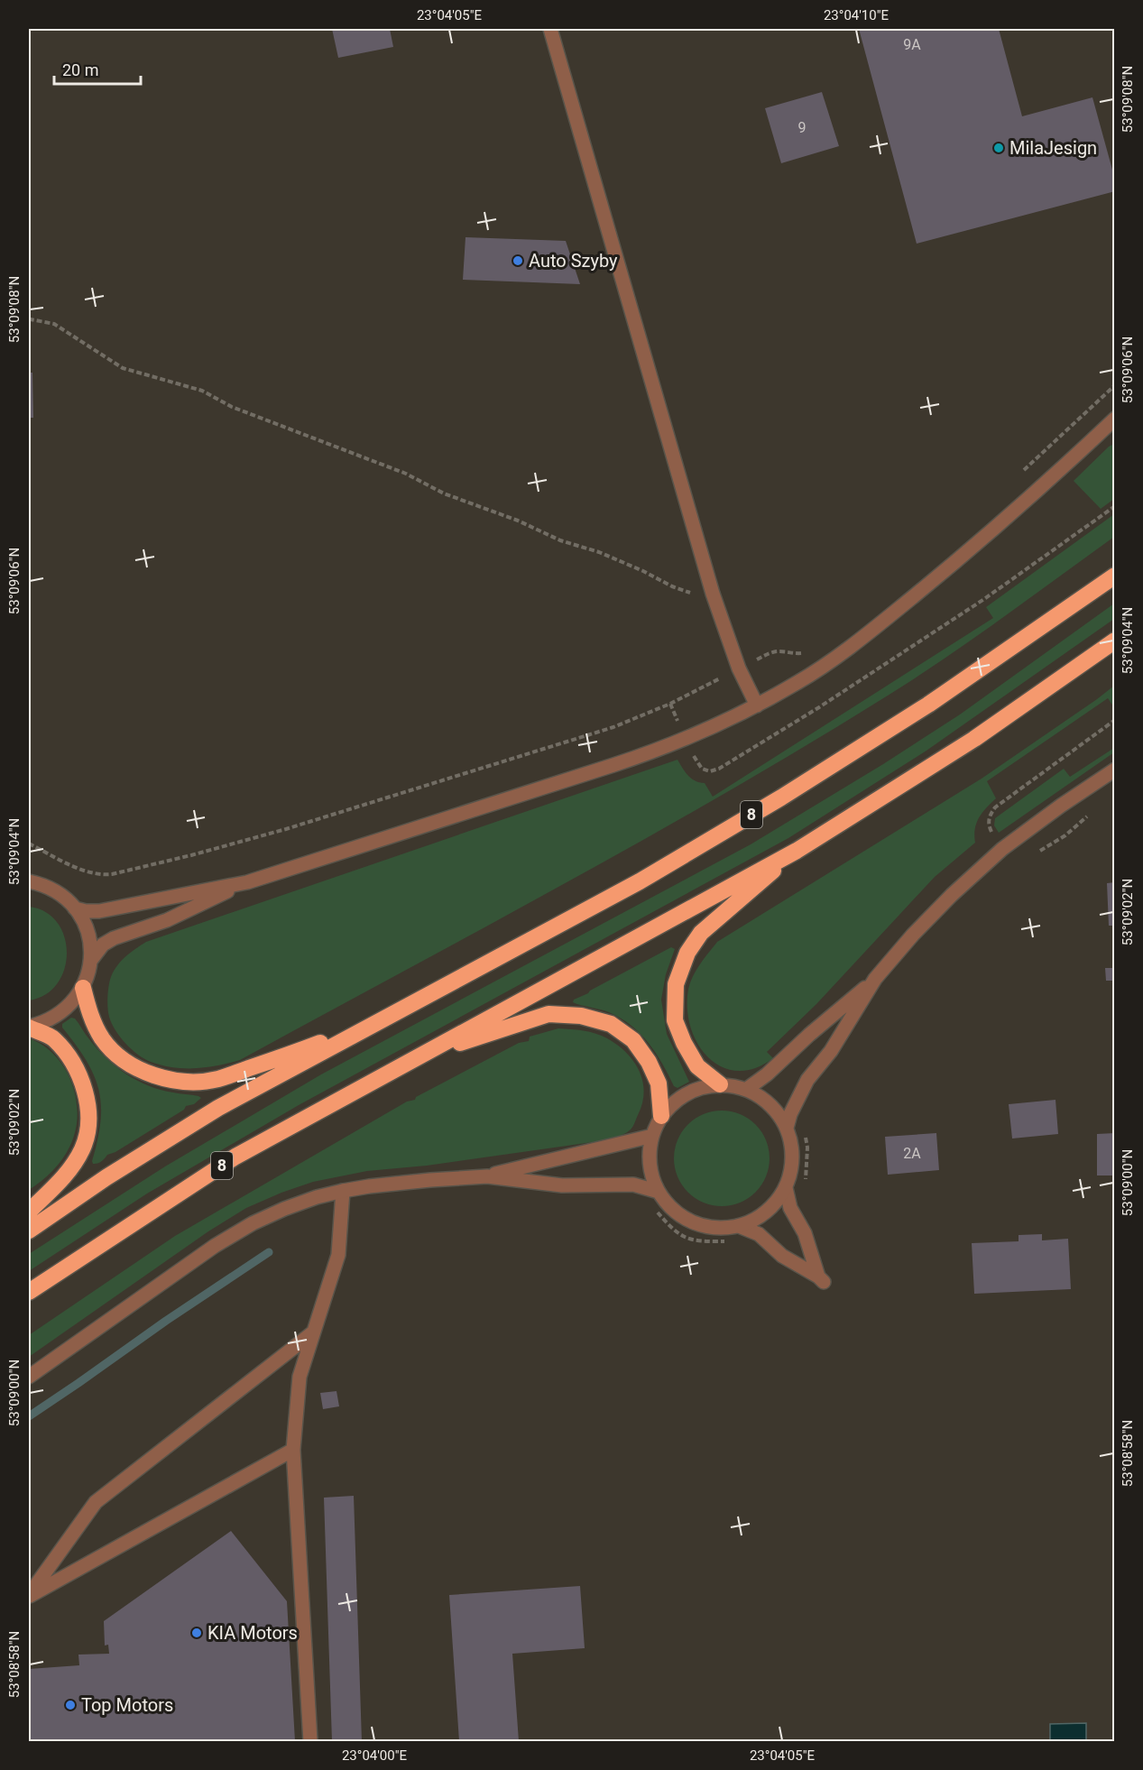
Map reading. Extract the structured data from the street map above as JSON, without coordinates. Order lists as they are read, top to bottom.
{
  "streets": {
    "highway": ["8"]
  },
  "places": [
    "MilaJesign",
    "Auto Szyby",
    "KIA Motors",
    "Top Motors"
  ],
  "house_numbers": ["9A", "9", "2A"],
  "scale_bar": "20 m",
  "coordinates": [
    "23°04'05\"E",
    "23°04'10\"E",
    "53°09'08\"N",
    "53°09'06\"N",
    "53°09'04\"N",
    "53°09'02\"N",
    "53°09'00\"N",
    "53°08'58\"N",
    "23°04'00\"E"
  ]
}
